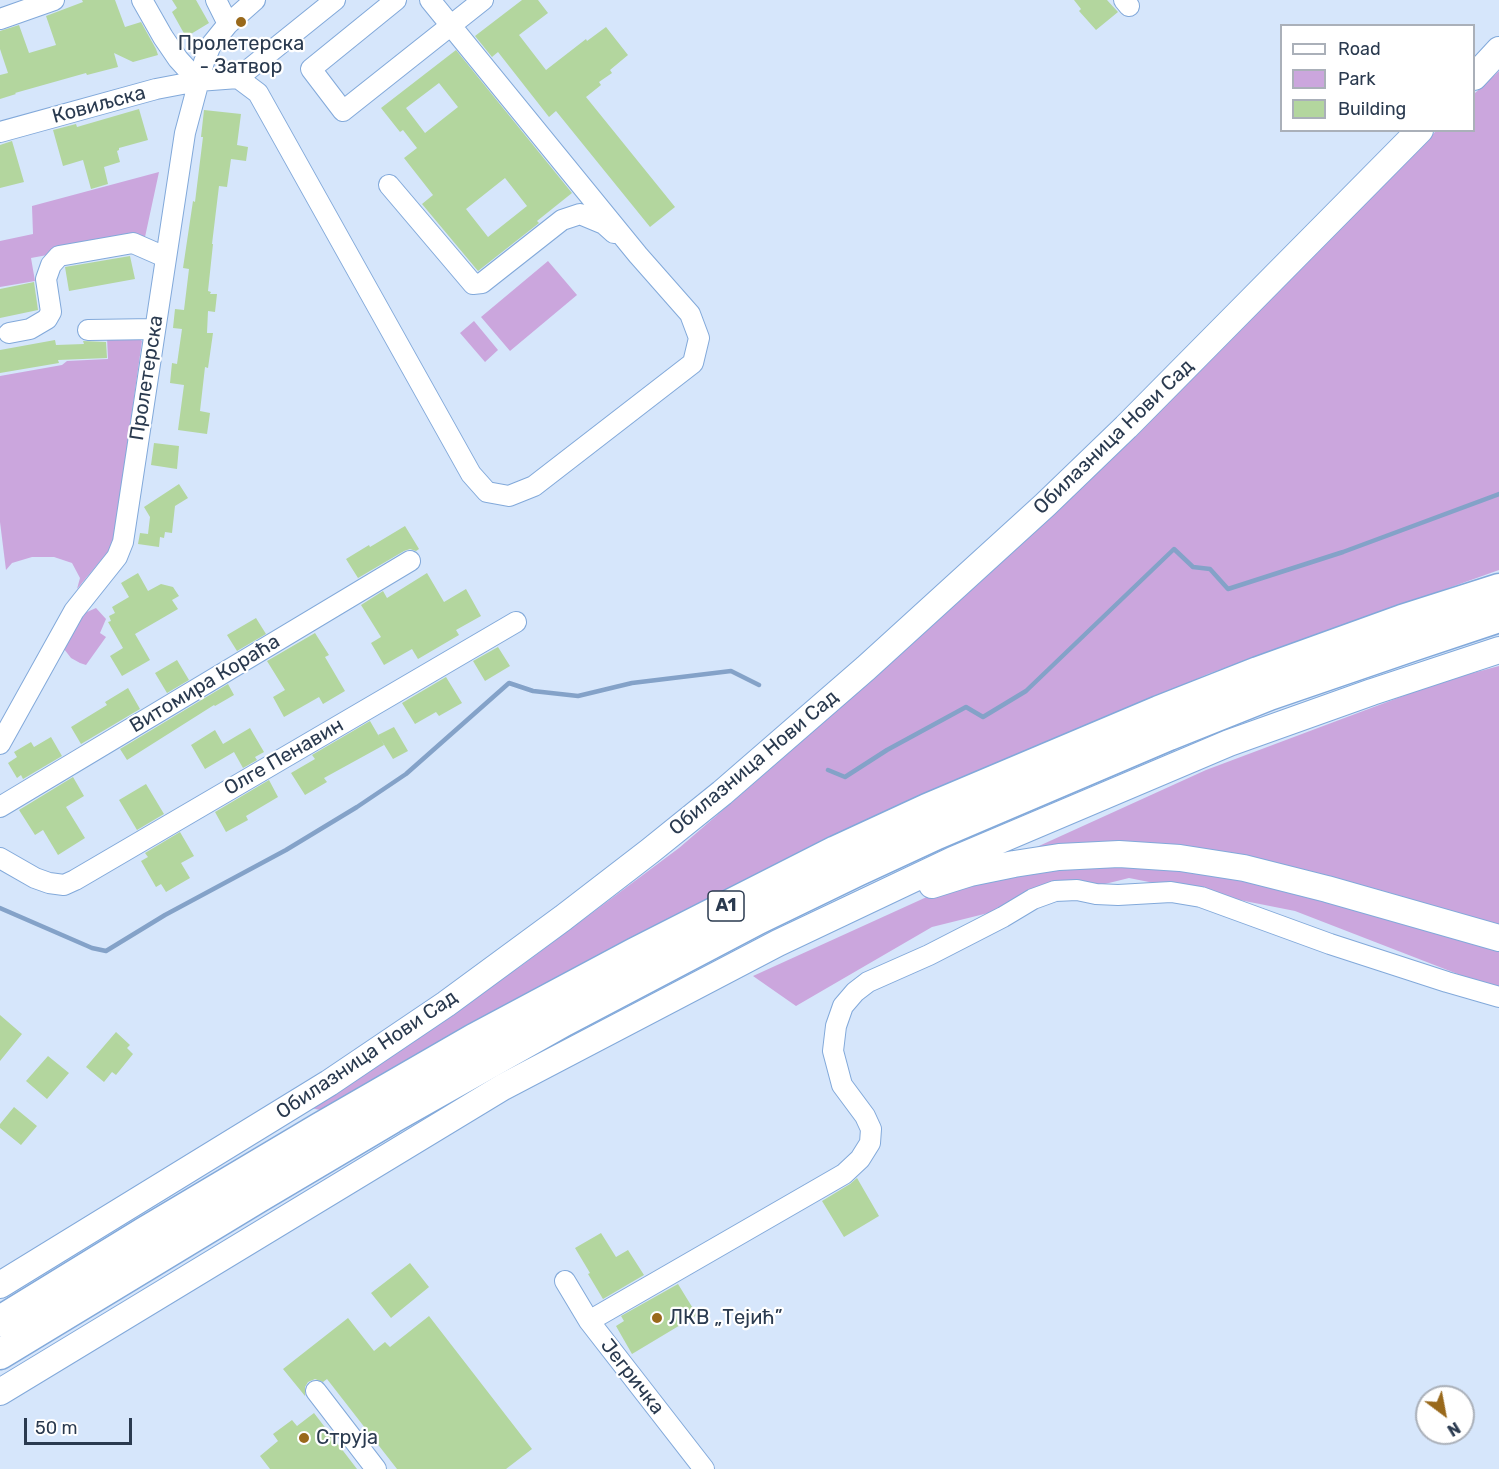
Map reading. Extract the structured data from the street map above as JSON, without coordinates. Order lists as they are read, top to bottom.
{
  "streets": {
    "highway": ["A1"],
    "main road": ["Обилазница Нови Сад"],
    "street": [
      "Ковиљска",
      "Пролетерска",
      "Витомира Кораћа",
      "Олге Пенавин",
      "Јегричка"
    ]
  },
  "crossings": [
    ["Ковиљска", "Пролетерска"]
  ],
  "places": ["Пролетерска - Затвор", "ЛКВ „Тејић”", "Струја"],
  "legend": ["Road", "Park", "Building"],
  "scale_bar": "50 m",
  "north": "bottom right"
}
